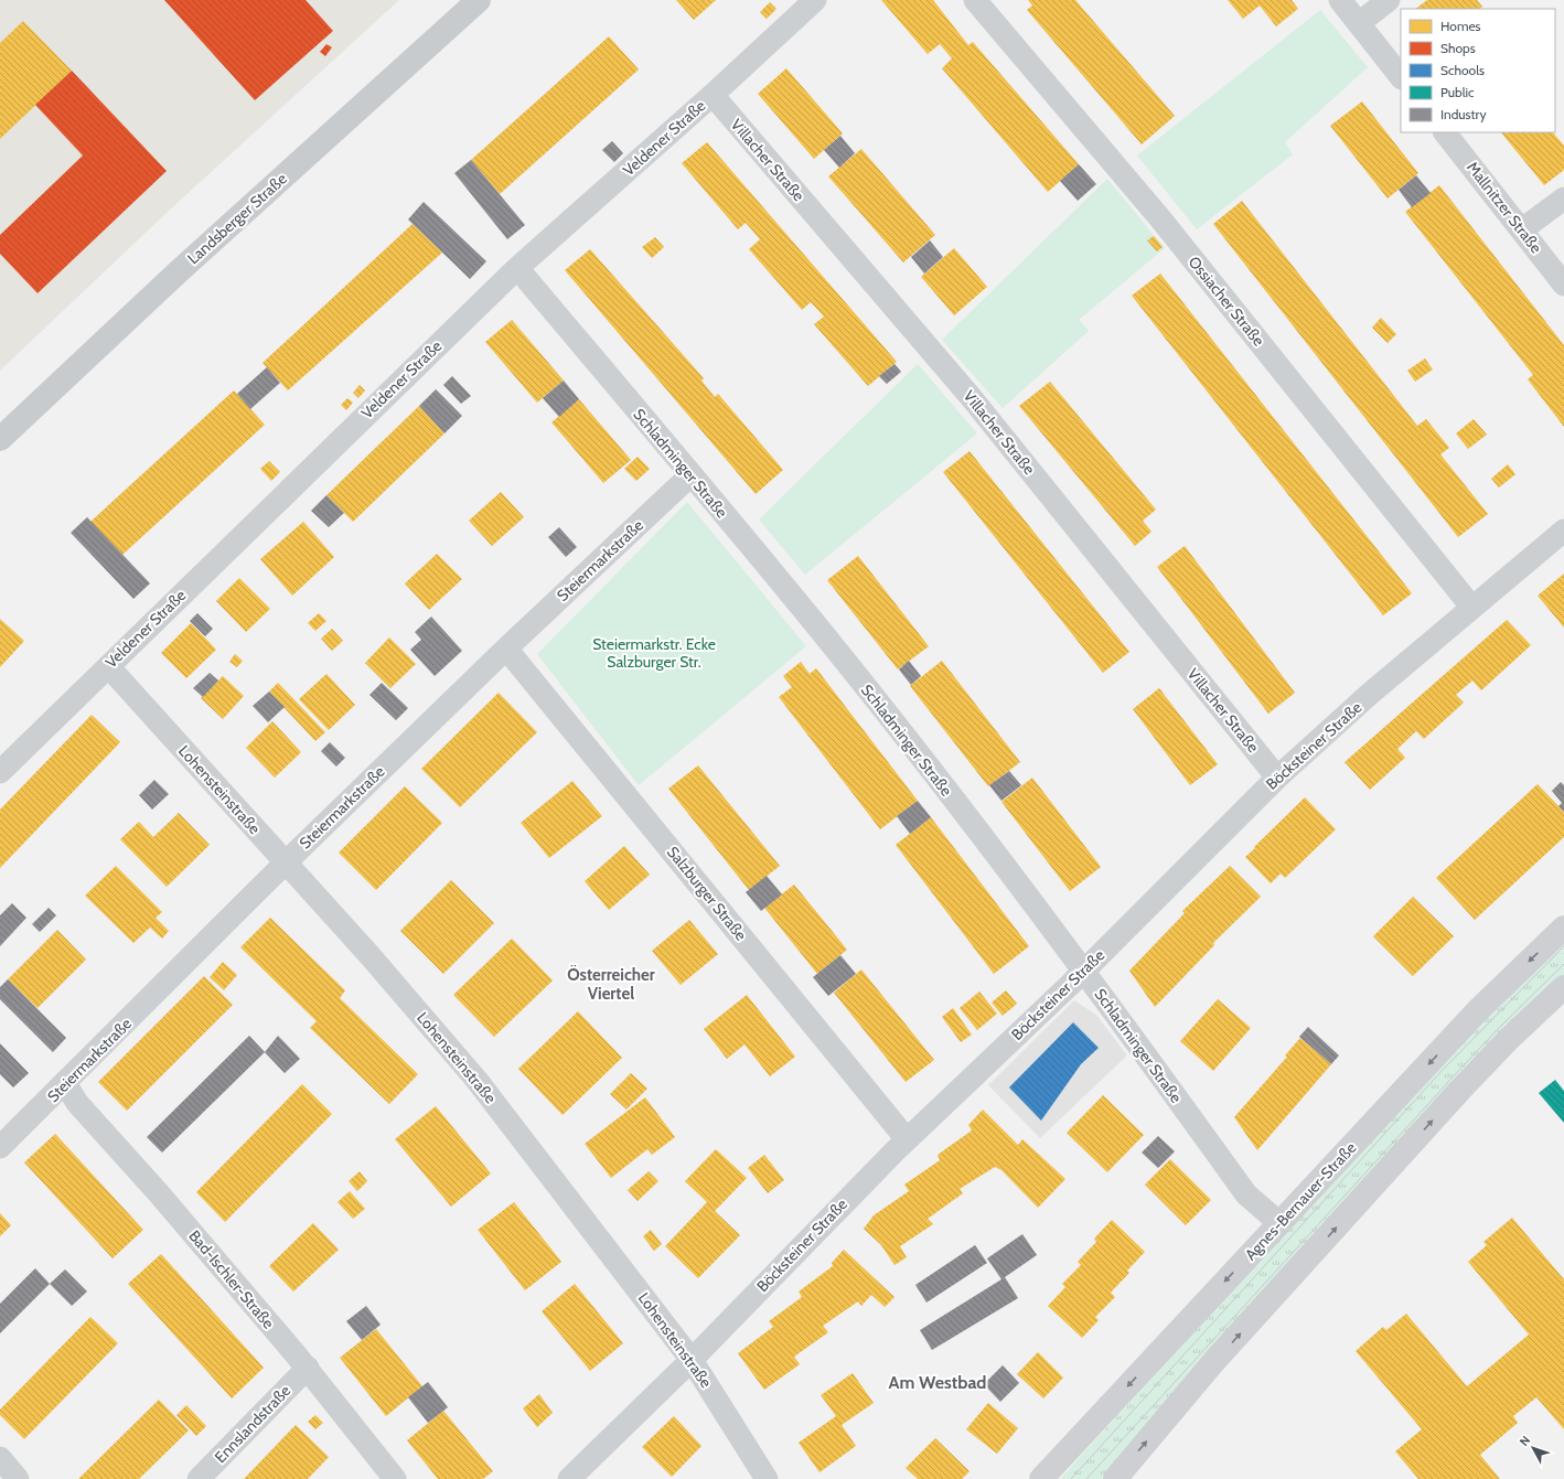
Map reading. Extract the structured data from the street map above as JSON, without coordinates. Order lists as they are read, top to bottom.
{
  "streets": {
    "main road": ["Landsberger Straße", "Agnes-Bernauer-Straße"],
    "street": [
      "Veldener Straße",
      "Villacher Straße",
      "Mallnitzer Straße",
      "Ossiacher Straße",
      "Schladminger Straße",
      "Steiermarkstraße",
      "Böcksteiner Straße",
      "Lohensteinstraße",
      "Salzburger Straße",
      "Bad-Ischler-Straße",
      "Ennslandstraße"
    ]
  },
  "crossings": [
    ["Veldener Straße", "Villacher Straße"],
    ["Veldener Straße", "Schladminger Straße"],
    ["Veldener Straße", "Lohensteinstraße"],
    ["Villacher Straße", "Böcksteiner Straße"],
    ["Ossiacher Straße", "Böcksteiner Straße"],
    ["Schladminger Straße", "Steiermarkstraße"],
    ["Schladminger Straße", "Böcksteiner Straße"],
    ["Schladminger Straße", "Agnes-Bernauer-Straße"],
    ["Steiermarkstraße", "Lohensteinstraße"],
    ["Steiermarkstraße", "Salzburger Straße"],
    ["Steiermarkstraße", "Bad-Ischler-Straße"],
    ["Böcksteiner Straße", "Lohensteinstraße"],
    ["Böcksteiner Straße", "Salzburger Straße"],
    ["Bad-Ischler-Straße", "Ennslandstraße"]
  ],
  "districts": ["Österreicher Viertel", "Am Westbad"],
  "parks": ["Steiermarkstr. Ecke Salzburger Str."],
  "legend": [
    "Homes",
    "Shops",
    "Schools",
    "Public",
    "Industry"
  ],
  "north": "top left"
}
